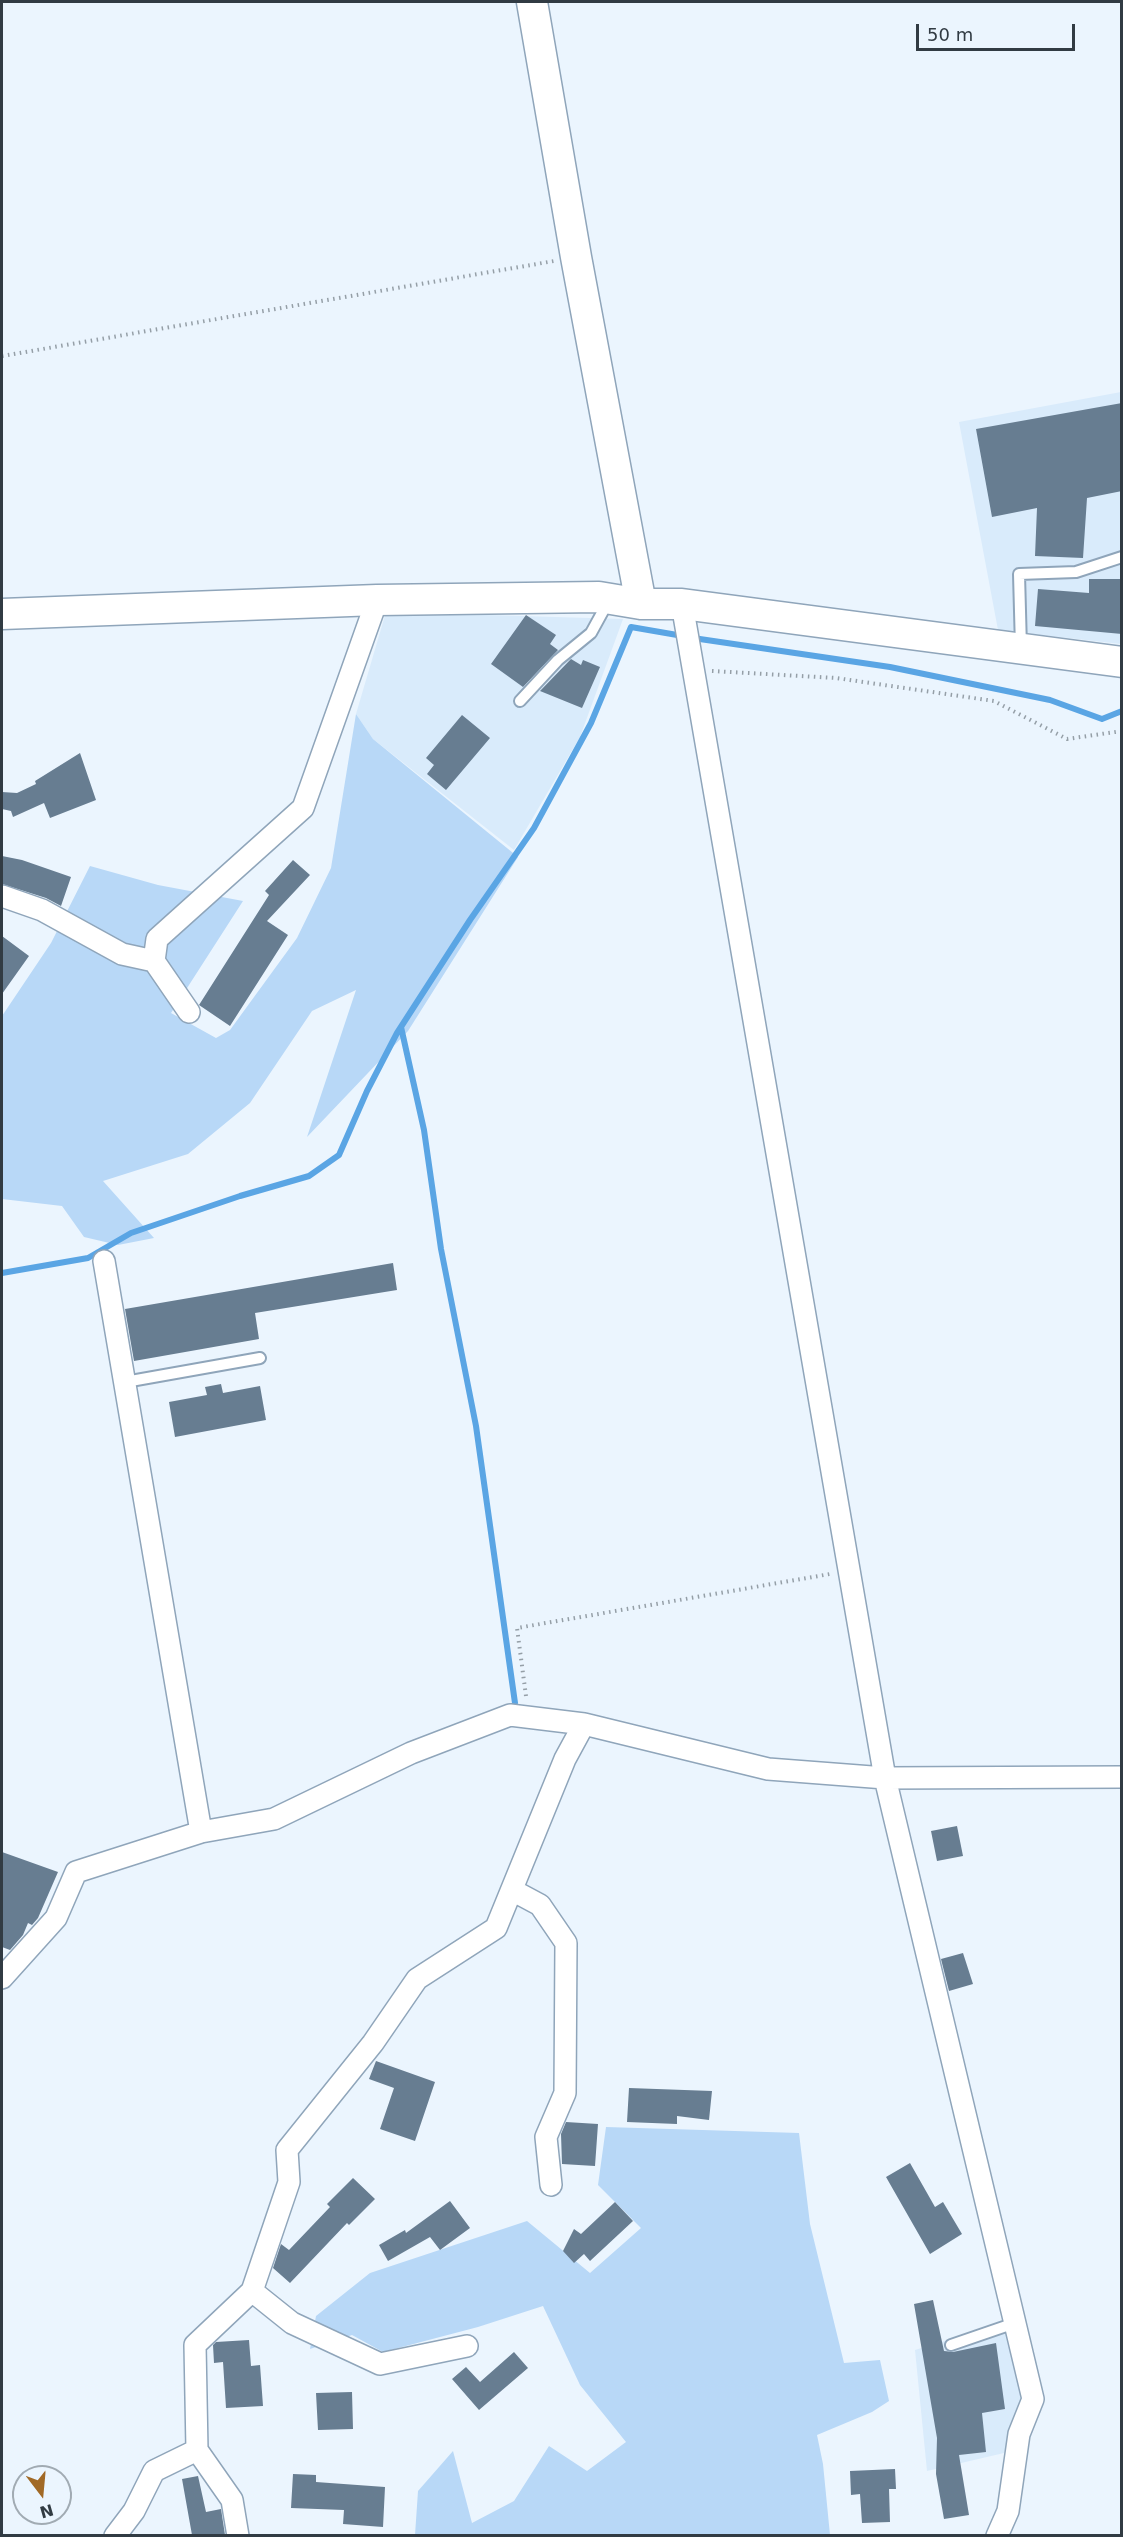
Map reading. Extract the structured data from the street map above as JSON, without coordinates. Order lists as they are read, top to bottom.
{
  "scale_bar": "50 m",
  "north": "bottom"
}
